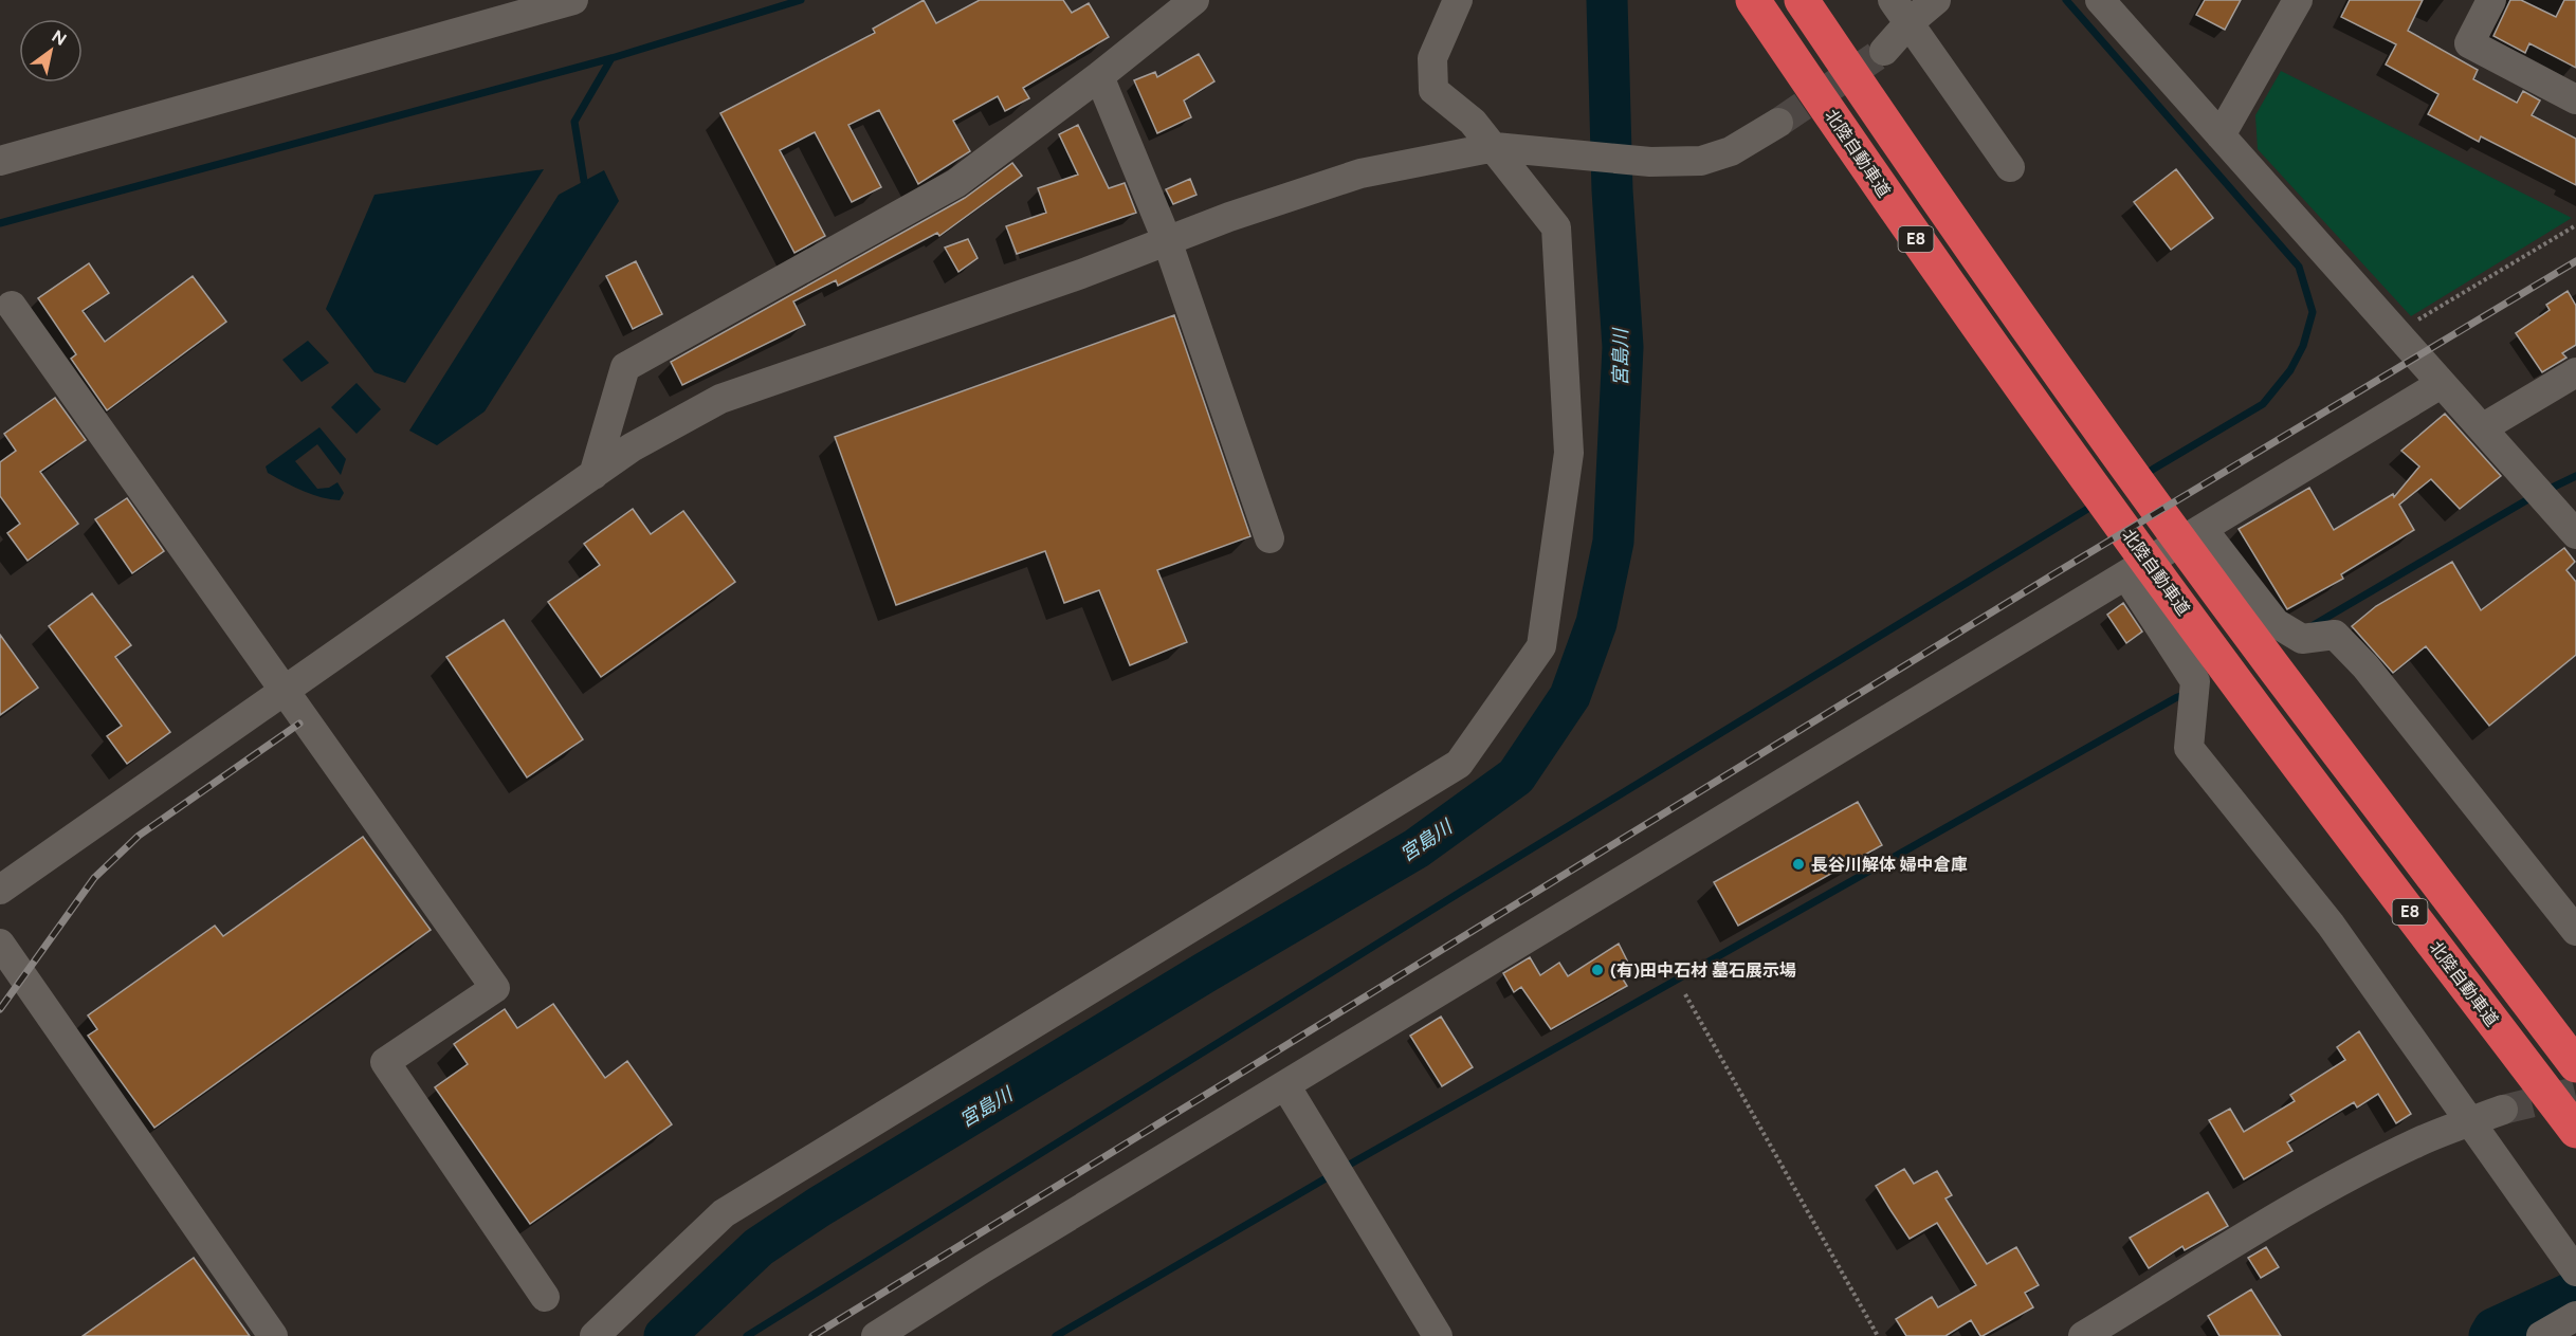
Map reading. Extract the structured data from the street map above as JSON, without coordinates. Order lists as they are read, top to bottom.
{
  "streets": {
    "highway": ["北陸自動車道", "E8"]
  },
  "water": ["宮島川"],
  "places": ["長谷川解体 婦中倉庫", "(有)田中石材 墓石展示場"],
  "north": "top right"
}
